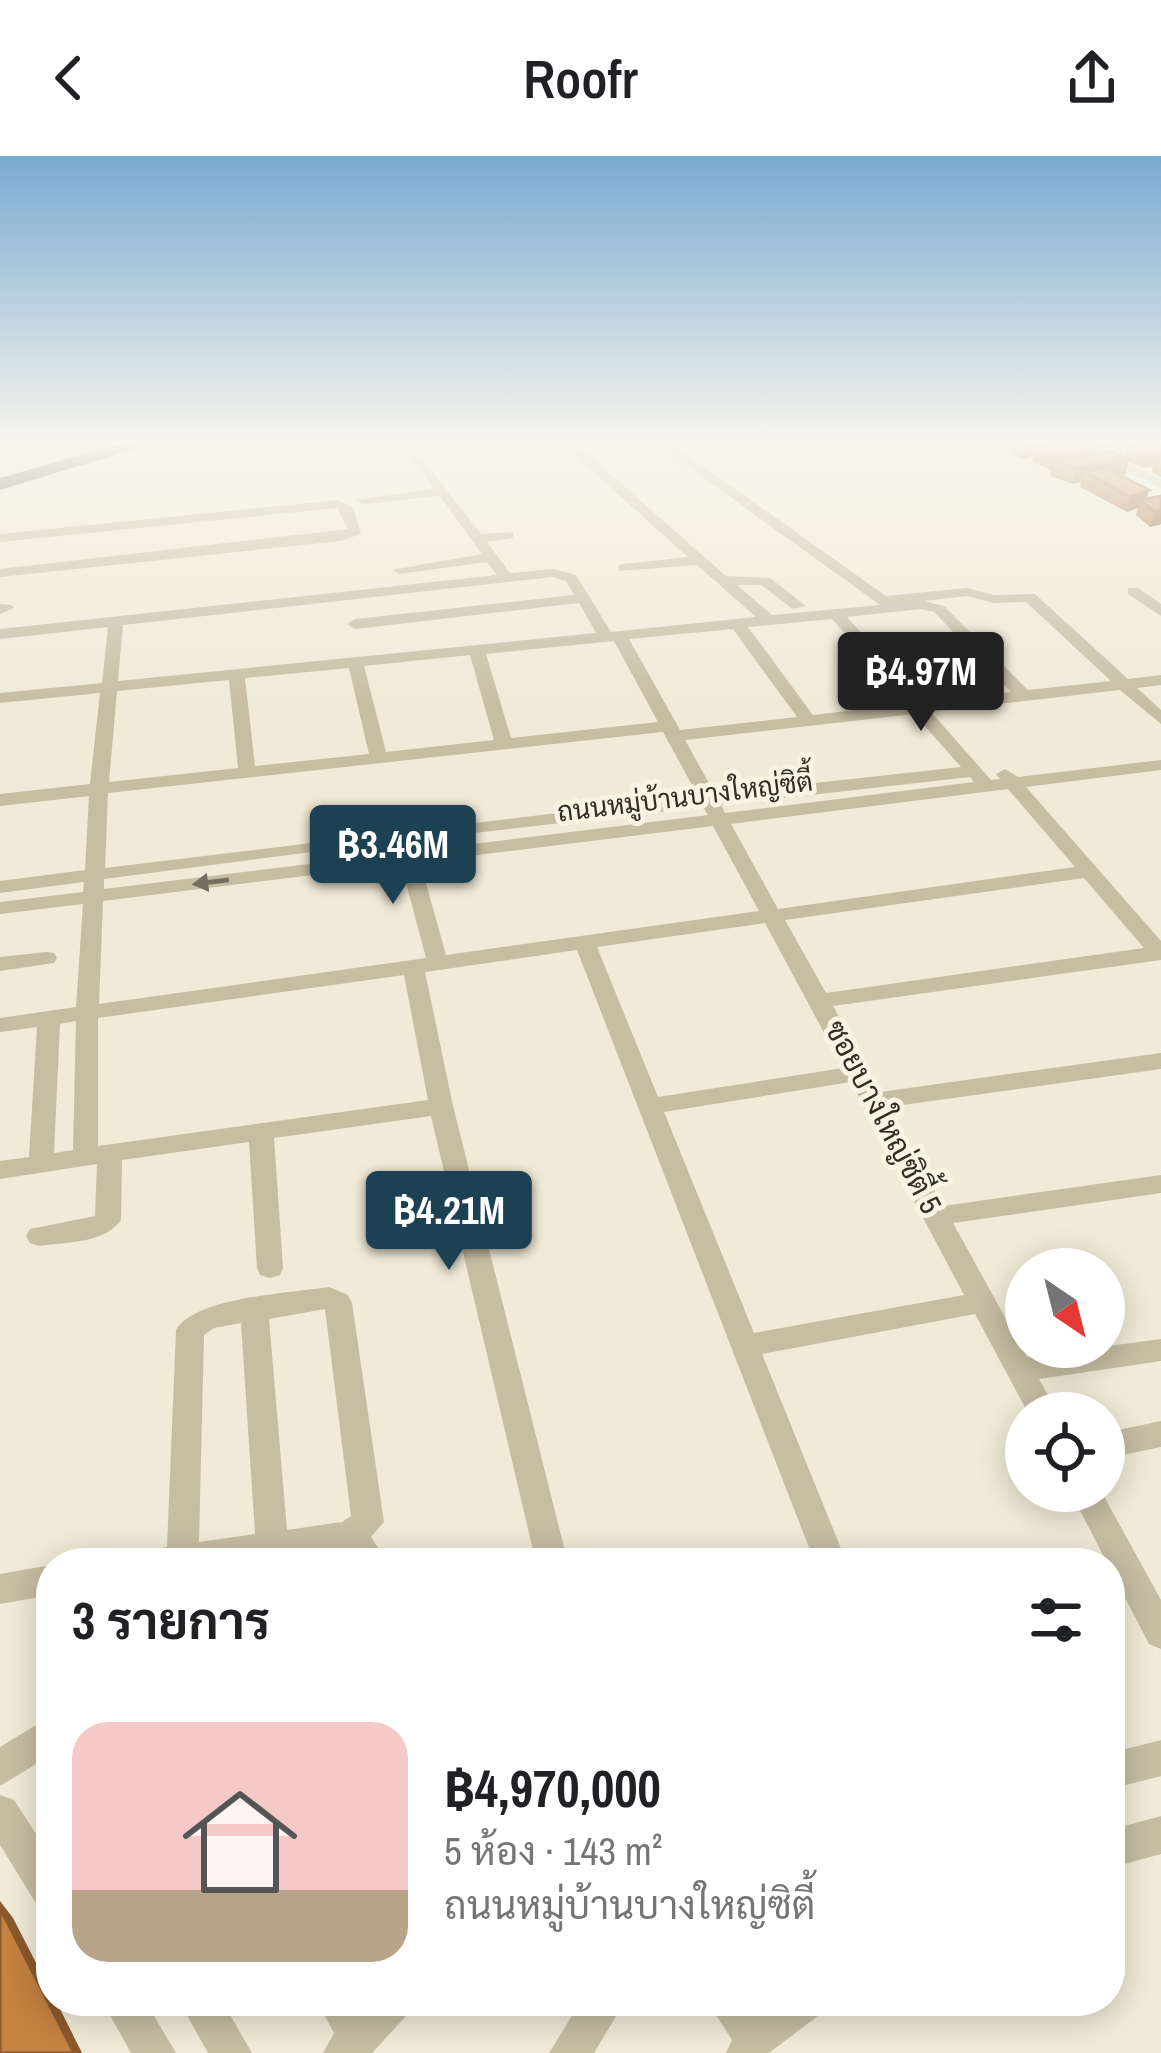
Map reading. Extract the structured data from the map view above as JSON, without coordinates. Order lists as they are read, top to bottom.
{
  "streets": {
    "street": ["ถนนหมู่บ้านบางใหญ่ซิตี้", "ซอยบางใหญ่ซิตี้ 5"]
  },
  "crossings": [
    ["ถนนหมู่บ้านบางใหญ่ซิตี้", "ซอยบางใหญ่ซิตี้ 5"]
  ],
  "north": "bottom right",
  "page": {
    "header": "Roofr",
    "price": ["฿4.97M", "฿3.46M", "฿4.21M"],
    "heading": "3 รายการ",
    "list": [
      {
        "name": "฿4,970,000",
        "note": "5 ห้อง · 143 m² · ถนนหมู่บ้านบางใหญ่ซิตี้"
      }
    ]
  }
}
